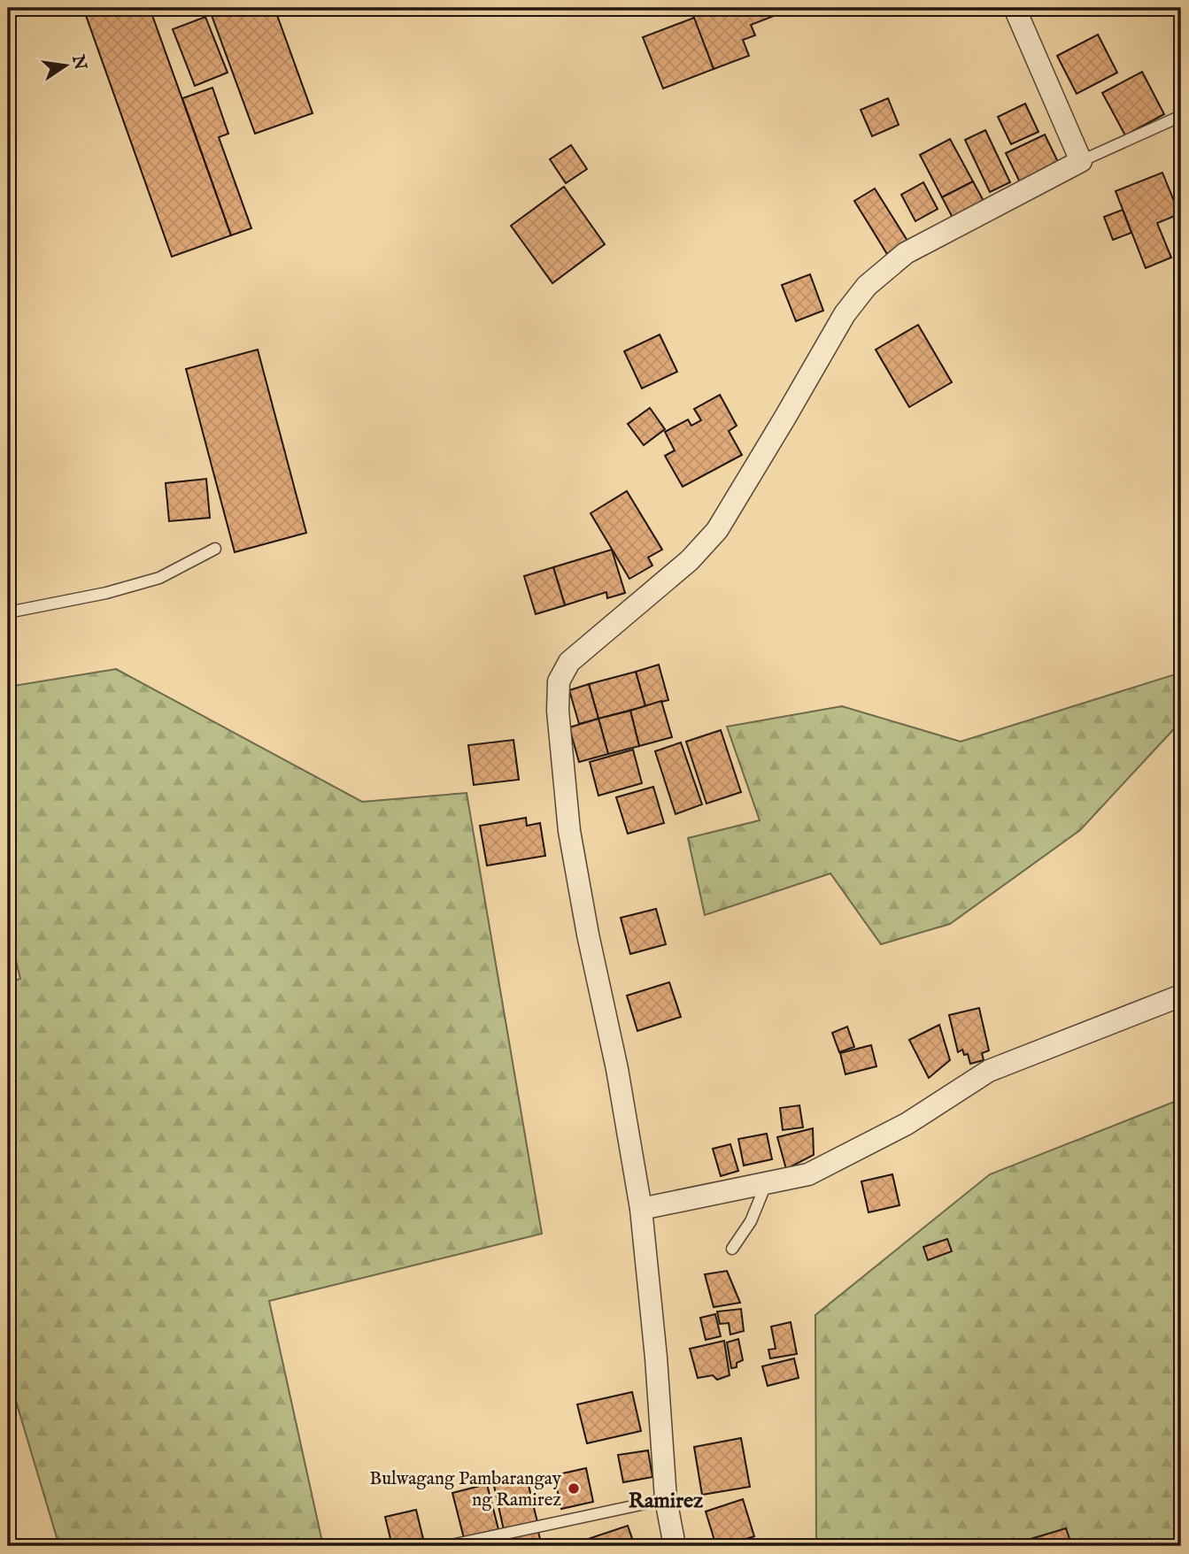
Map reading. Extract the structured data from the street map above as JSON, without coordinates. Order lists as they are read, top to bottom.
{
  "districts": ["Ramirez"],
  "places": ["Bulwagang Pambarangay ng Ramirez"],
  "north": "right"
}
